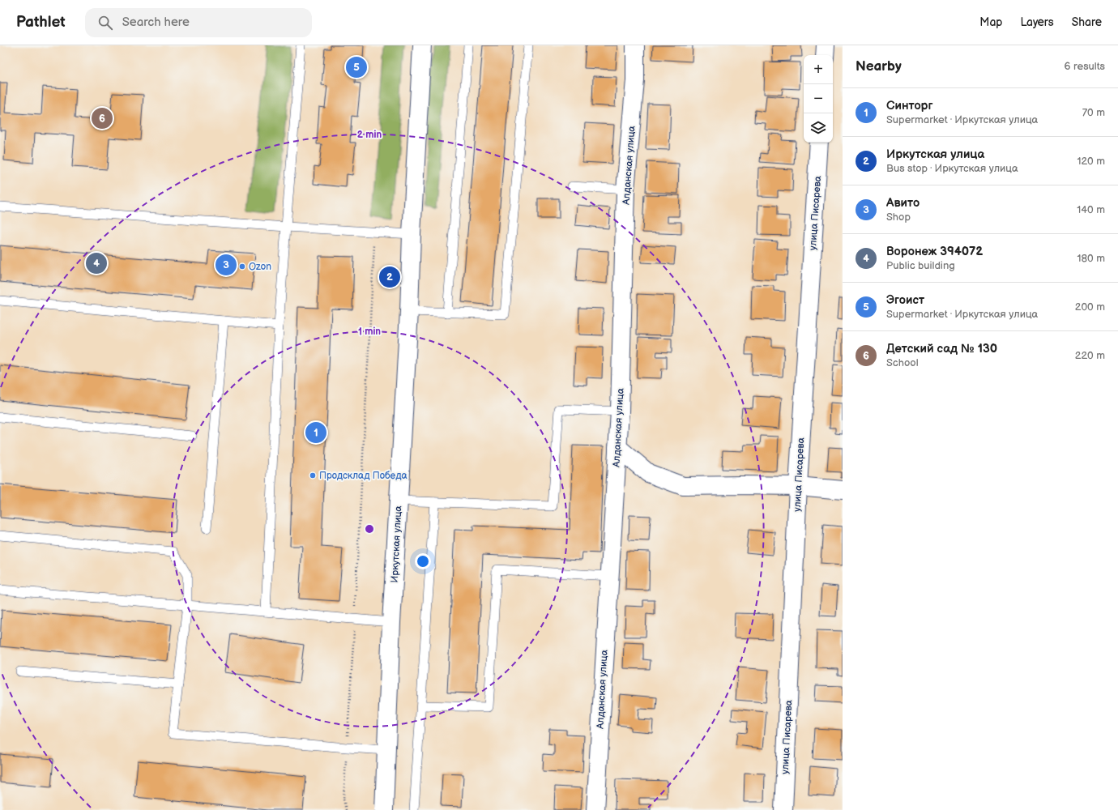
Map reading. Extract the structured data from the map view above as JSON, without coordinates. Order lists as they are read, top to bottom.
{
  "streets": {
    "street": ["Алданская улица", "улица Писарева", "Иркутская улица"]
  },
  "places": ["Ozon", "Продсклад Победа"],
  "page": {
    "header": "Pathlet",
    "search": "Search here",
    "nav": ["Map", "Layers", "Share"],
    "heading": ["Nearby", "6 results"],
    "map_buttons": ["+", "−"],
    "pins": [
      "5",
      "6",
      "4",
      "3",
      "2",
      "1"
    ],
    "list": [
      {
        "mark": "1",
        "name": "Синторг",
        "note": "Supermarket · Иркутская улица",
        "value": "70 m"
      },
      {
        "mark": "2",
        "name": "Иркутская улица",
        "note": "Bus stop · Иркутская улица",
        "value": "120 m"
      },
      {
        "mark": "3",
        "name": "Авито",
        "note": "Shop",
        "value": "140 m"
      },
      {
        "mark": "4",
        "name": "Воронеж 394072",
        "note": "Public building",
        "value": "180 m"
      },
      {
        "mark": "5",
        "name": "Эгоист",
        "note": "Supermarket · Иркутская улица",
        "value": "200 m"
      },
      {
        "mark": "6",
        "name": "Детский сад № 130",
        "note": "School",
        "value": "220 m"
      }
    ]
  },
  "rings": ["2 min", "1 min"]
}
